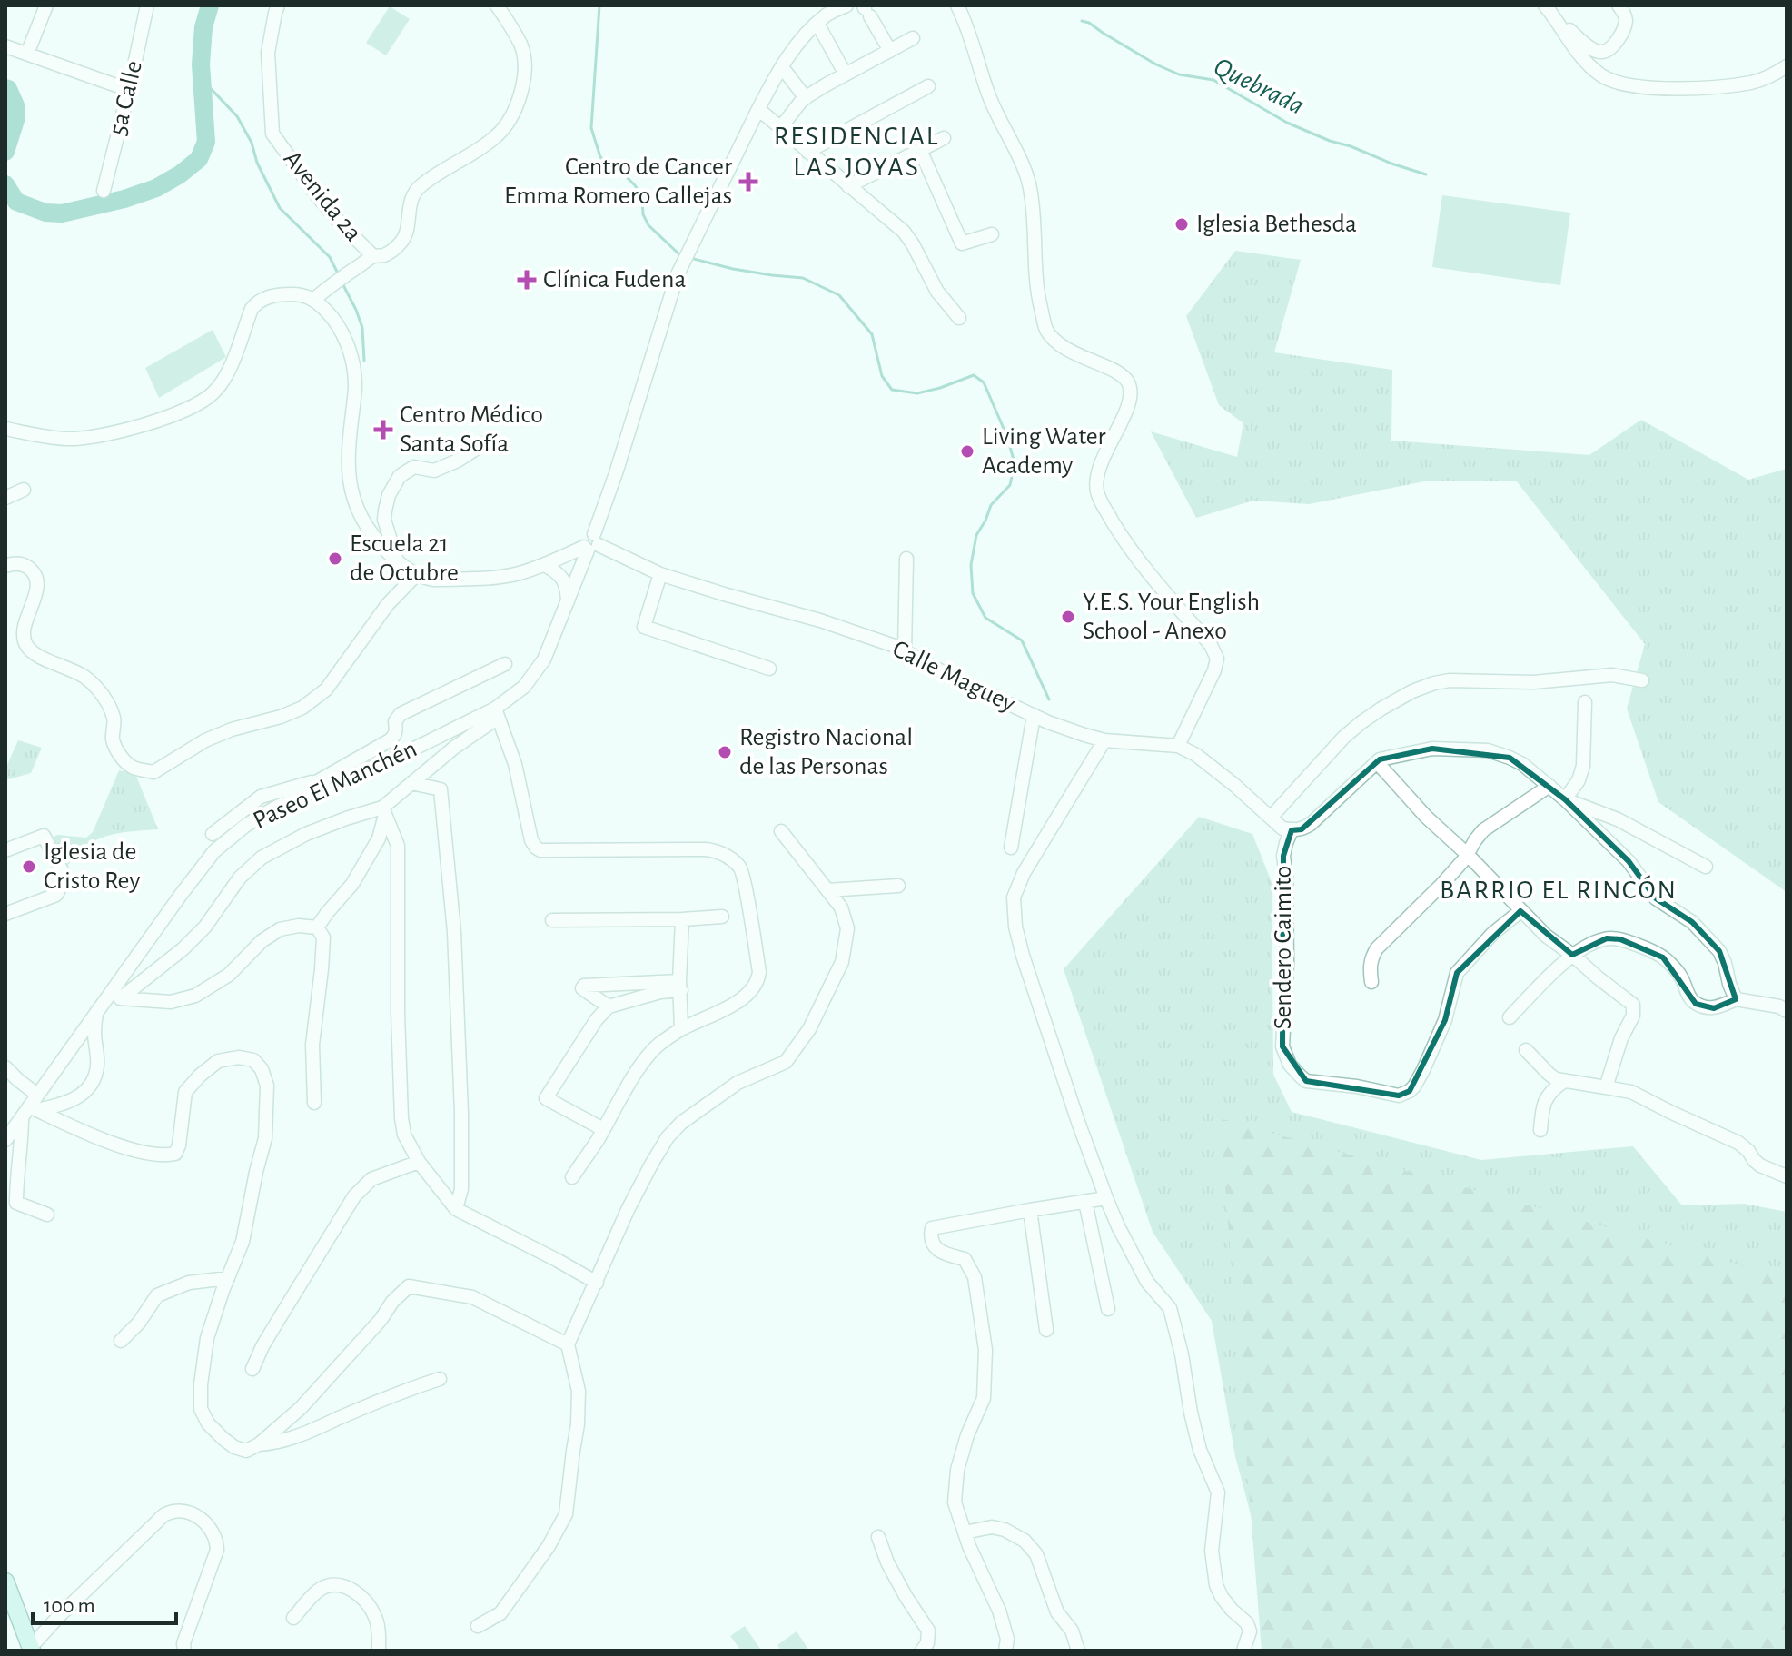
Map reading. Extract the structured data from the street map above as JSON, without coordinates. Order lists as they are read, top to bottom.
{
  "streets": {
    "street": [
      "5a Calle",
      "Avenida 2a",
      "Calle Maguey",
      "Paseo El Manchén",
      "Sendero Caimito"
    ]
  },
  "crossings": [
    ["Calle Maguey", "Paseo El Manchén"],
    ["Calle Maguey", "Sendero Caimito"]
  ],
  "districts": ["RESIDENCIAL LAS JOYAS", "BARRIO EL RINCÓN"],
  "water": ["Quebrada"],
  "places": {
    "health": ["Centro de Cancer Emma Romero Callejas", "Clínica Fudena", "Centro Médico Santa Sofía"],
    "other": [
      "Iglesia Bethesda",
      "Living Water Academy",
      "Escuela 21 de Octubre",
      "Y.E.S. Your English School - Anexo",
      "Registro Nacional de las Personas",
      "Iglesia de Cristo Rey"
    ]
  },
  "scale_bar": "100 m"
}
